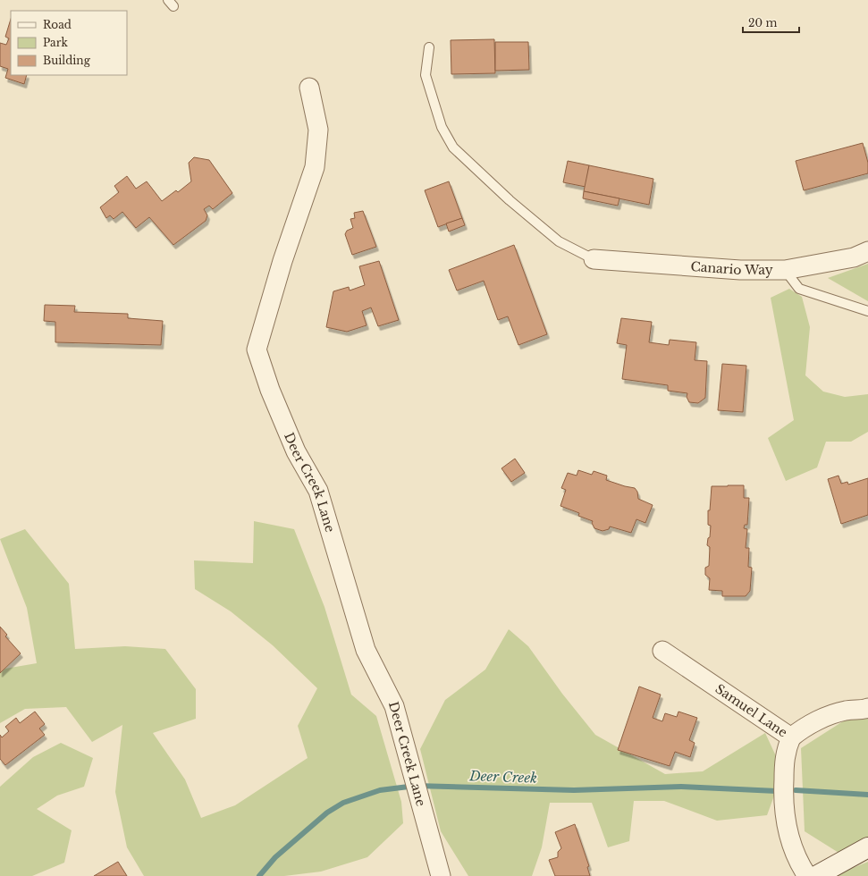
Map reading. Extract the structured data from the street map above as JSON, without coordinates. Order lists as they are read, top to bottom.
{
  "streets": {
    "street": ["Canario Way", "Deer Creek Lane", "Samuel Lane"]
  },
  "water": ["Deer Creek"],
  "legend": ["Road", "Park", "Building"],
  "scale_bar": "20 m"
}
